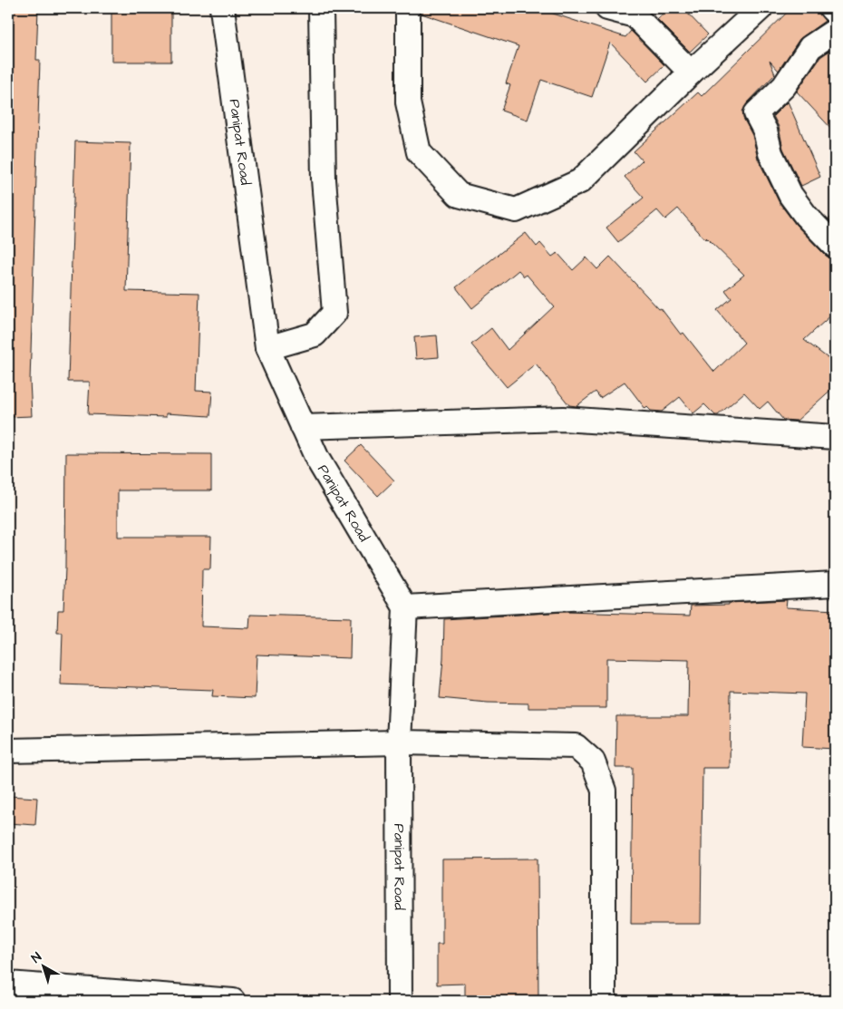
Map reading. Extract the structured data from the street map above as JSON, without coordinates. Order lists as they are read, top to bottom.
{
  "streets": {
    "street": ["Panipat Road"]
  },
  "north": "top left"
}
